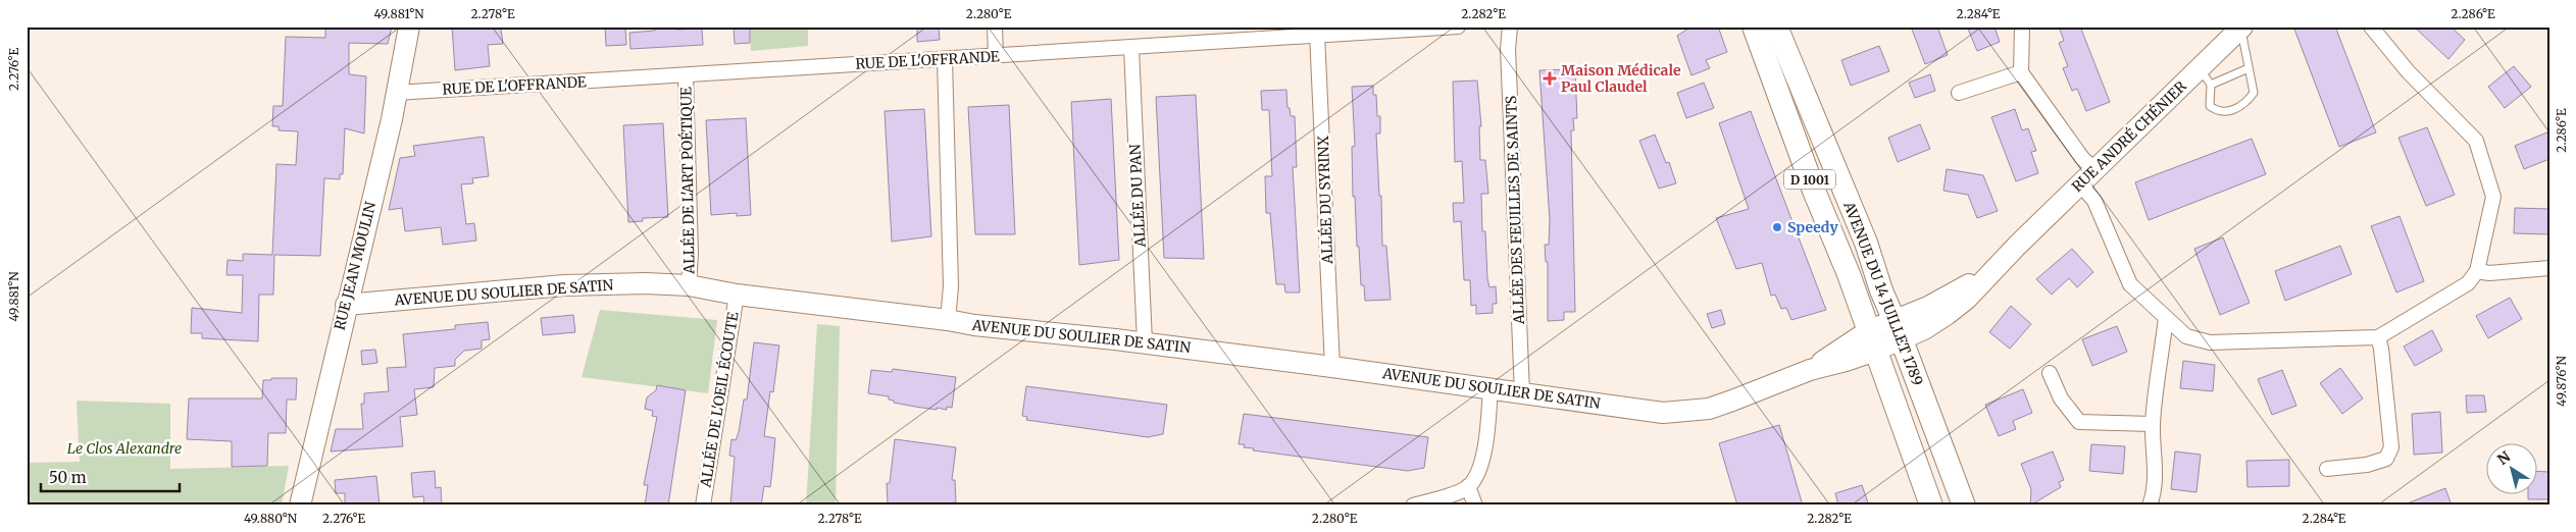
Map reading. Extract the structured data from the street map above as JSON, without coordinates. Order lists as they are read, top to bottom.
{
  "streets": {
    "main road": ["D 1001", "AVENUE DU 14 JUILLET 1789"],
    "street": [
      "RUE DE L'OFFRANDE",
      "RUE ANDRÉ CHÉNIER",
      "ALLÉE DE L'ART POÉTIQUE",
      "ALLÉE DU PAN",
      "ALLÉE DU SYRINX",
      "ALLÉE DES FEUILLES DE SAINTS",
      "RUE JEAN MOULIN",
      "AVENUE DU SOULIER DE SATIN",
      "ALLÉE DE L'OEIL ÉCOUTE"
    ]
  },
  "crossings": [
    ["RUE DE L'OFFRANDE", "ALLÉE DE L'ART POÉTIQUE"],
    ["RUE DE L'OFFRANDE", "ALLÉE DU PAN"],
    ["RUE DE L'OFFRANDE", "ALLÉE DU SYRINX"],
    ["RUE DE L'OFFRANDE", "RUE JEAN MOULIN"],
    ["RUE ANDRÉ CHÉNIER", "AVENUE DU SOULIER DE SATIN"],
    ["RUE ANDRÉ CHÉNIER", "AVENUE DU 14 JUILLET 1789"],
    ["ALLÉE DE L'ART POÉTIQUE", "AVENUE DU SOULIER DE SATIN"],
    ["ALLÉE DU PAN", "AVENUE DU SOULIER DE SATIN"],
    ["ALLÉE DU SYRINX", "AVENUE DU SOULIER DE SATIN"],
    ["ALLÉE DES FEUILLES DE SAINTS", "AVENUE DU SOULIER DE SATIN"],
    ["RUE JEAN MOULIN", "AVENUE DU SOULIER DE SATIN"],
    ["AVENUE DU SOULIER DE SATIN", "AVENUE DU 14 JUILLET 1789"],
    ["AVENUE DU SOULIER DE SATIN", "ALLÉE DE L'OEIL ÉCOUTE"]
  ],
  "parks": ["Le Clos Alexandre"],
  "places": {
    "health": ["Maison Médicale Paul Claudel"],
    "other": ["Speedy"]
  },
  "scale_bar": "50 m",
  "north": "top left",
  "coordinates": [
    "49.881°N",
    "2.278°E",
    "2.280°E",
    "2.282°E",
    "2.284°E",
    "2.286°E",
    "2.276°E",
    "49.876°N",
    "49.880°N"
  ]
}
